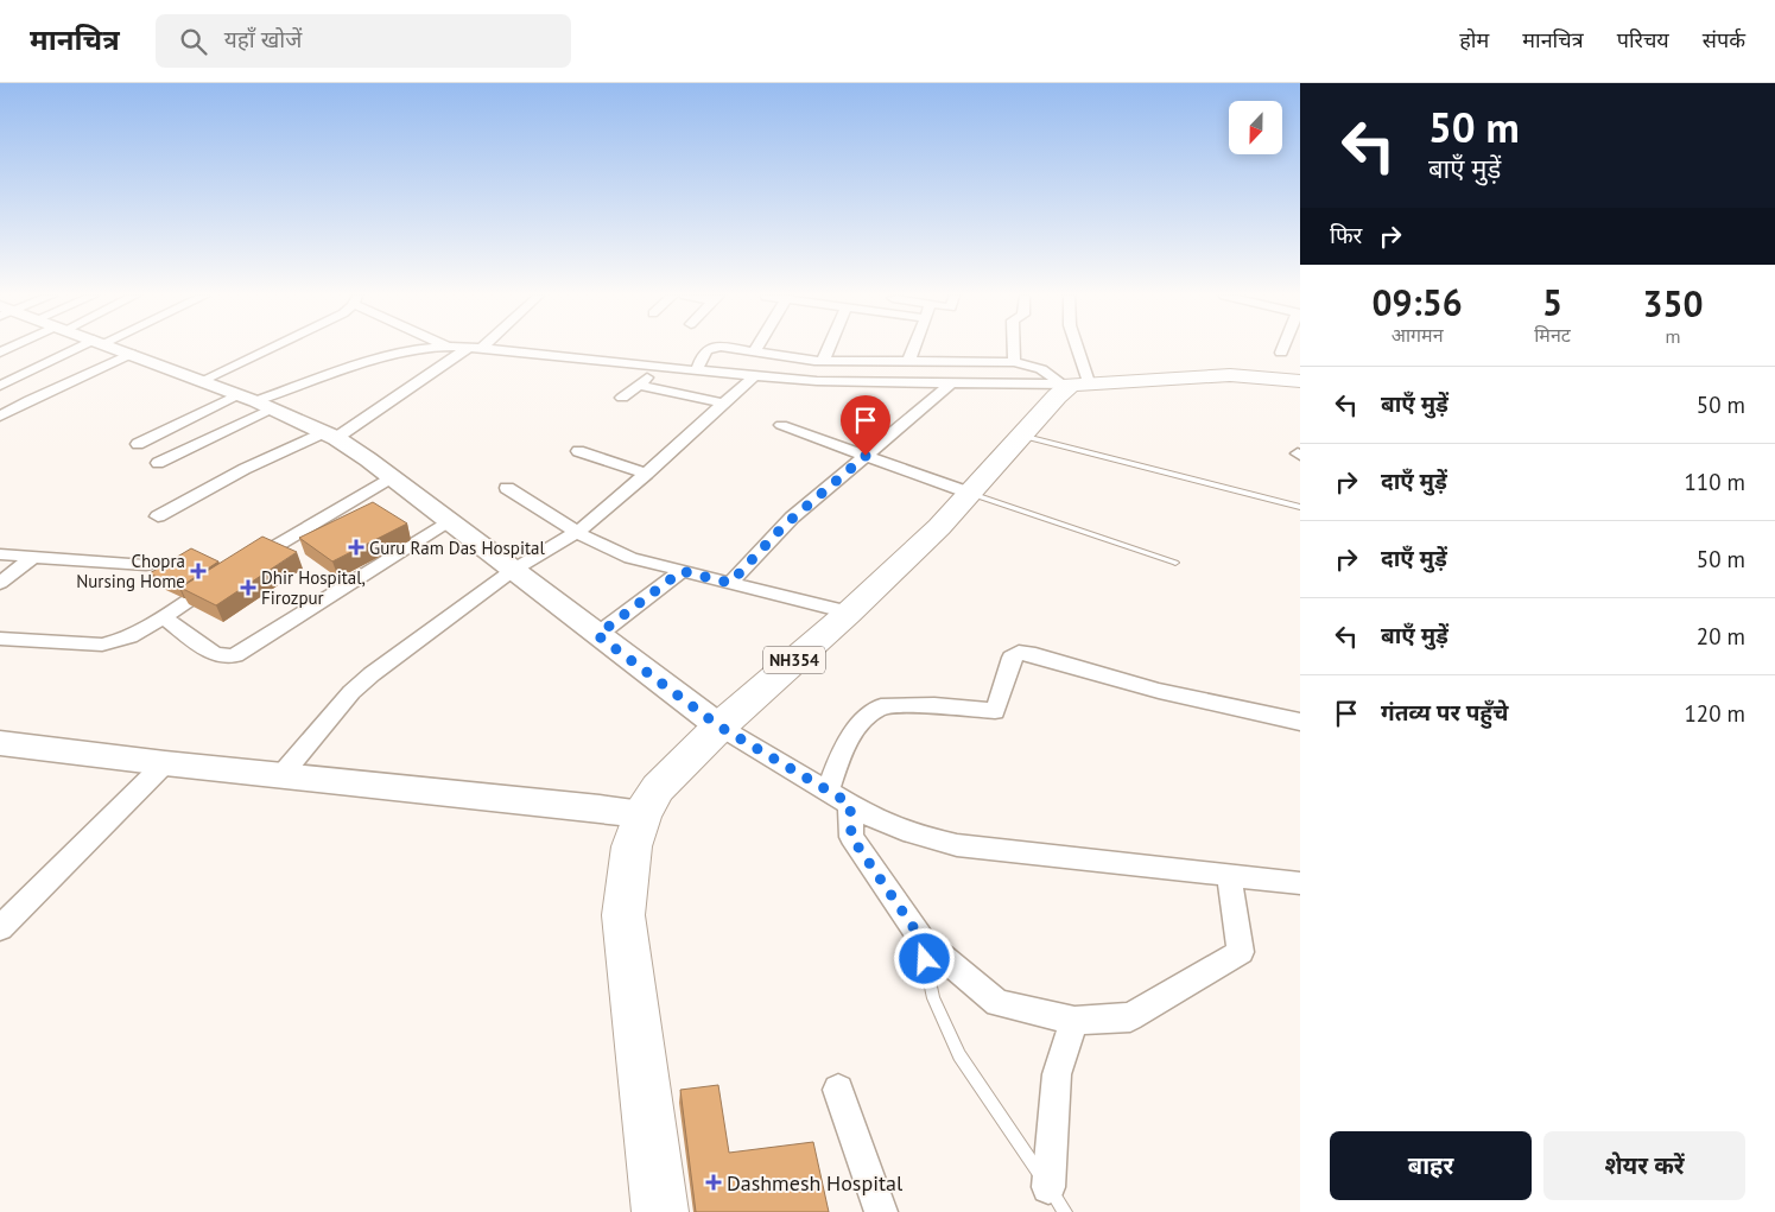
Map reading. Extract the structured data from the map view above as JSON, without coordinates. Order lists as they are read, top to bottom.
{
  "streets": {
    "highway": ["NH354"]
  },
  "places": {
    "health": [
      "Guru Ram Das Hospital",
      "Chopra Nursing Home",
      "Dhir Hospital, Firozpur",
      "Dashmesh Hospital"
    ]
  },
  "north": "bottom",
  "page": {
    "header": "मानचित्र",
    "search": "यहाँ खोजें",
    "nav": [
      "होम",
      "मानचित्र",
      "परिचय",
      "संपर्क"
    ],
    "turn": ["50 m", "बाएँ मुड़ें"],
    "then": "फिर",
    "eta": [
      "09:56",
      "आगमन",
      "5",
      "मिनट",
      "350",
      "m"
    ],
    "list": [
      {
        "name": "बाएँ मुड़ें",
        "value": "50 m"
      },
      {
        "name": "दाएँ मुड़ें",
        "value": "110 m"
      },
      {
        "name": "दाएँ मुड़ें",
        "value": "50 m"
      },
      {
        "name": "बाएँ मुड़ें",
        "value": "20 m"
      },
      {
        "name": "गंतव्य पर पहुँचे",
        "value": "120 m"
      }
    ],
    "buttons": ["बाहर", "शेयर करें"]
  }
}
